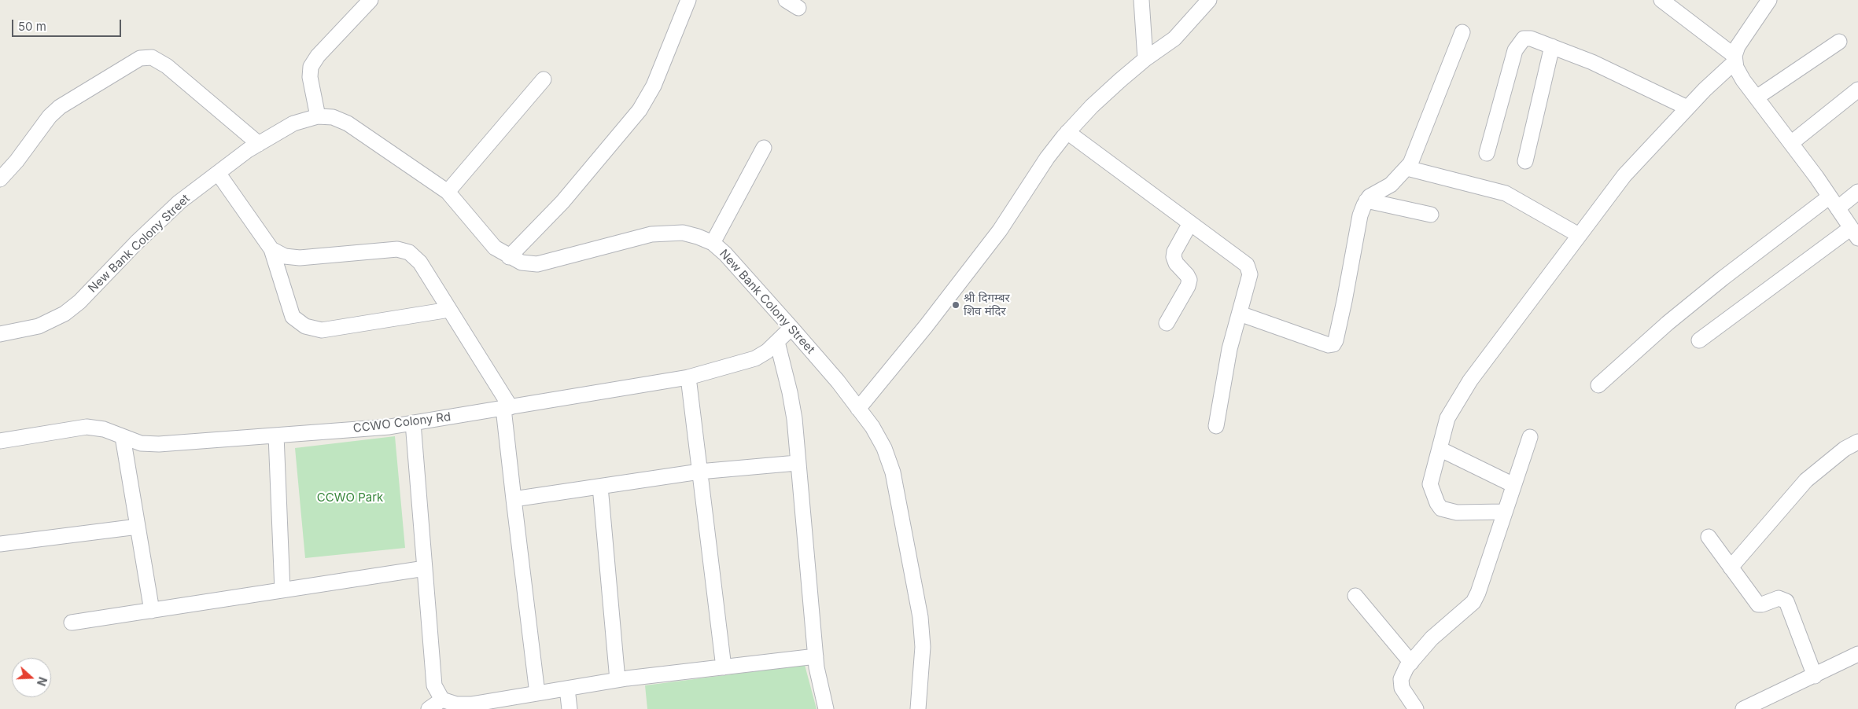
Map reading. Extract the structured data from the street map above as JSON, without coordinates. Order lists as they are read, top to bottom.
{
  "streets": {
    "street": ["New Bank Colony Street", "CCWO Colony Rd"]
  },
  "crossings": [
    ["New Bank Colony Street", "CCWO Colony Rd"]
  ],
  "parks": ["CCWO Park"],
  "places": ["श्री दिगम्बर शिव मंदिर"],
  "scale_bar": "50 m",
  "north": "right"
}
